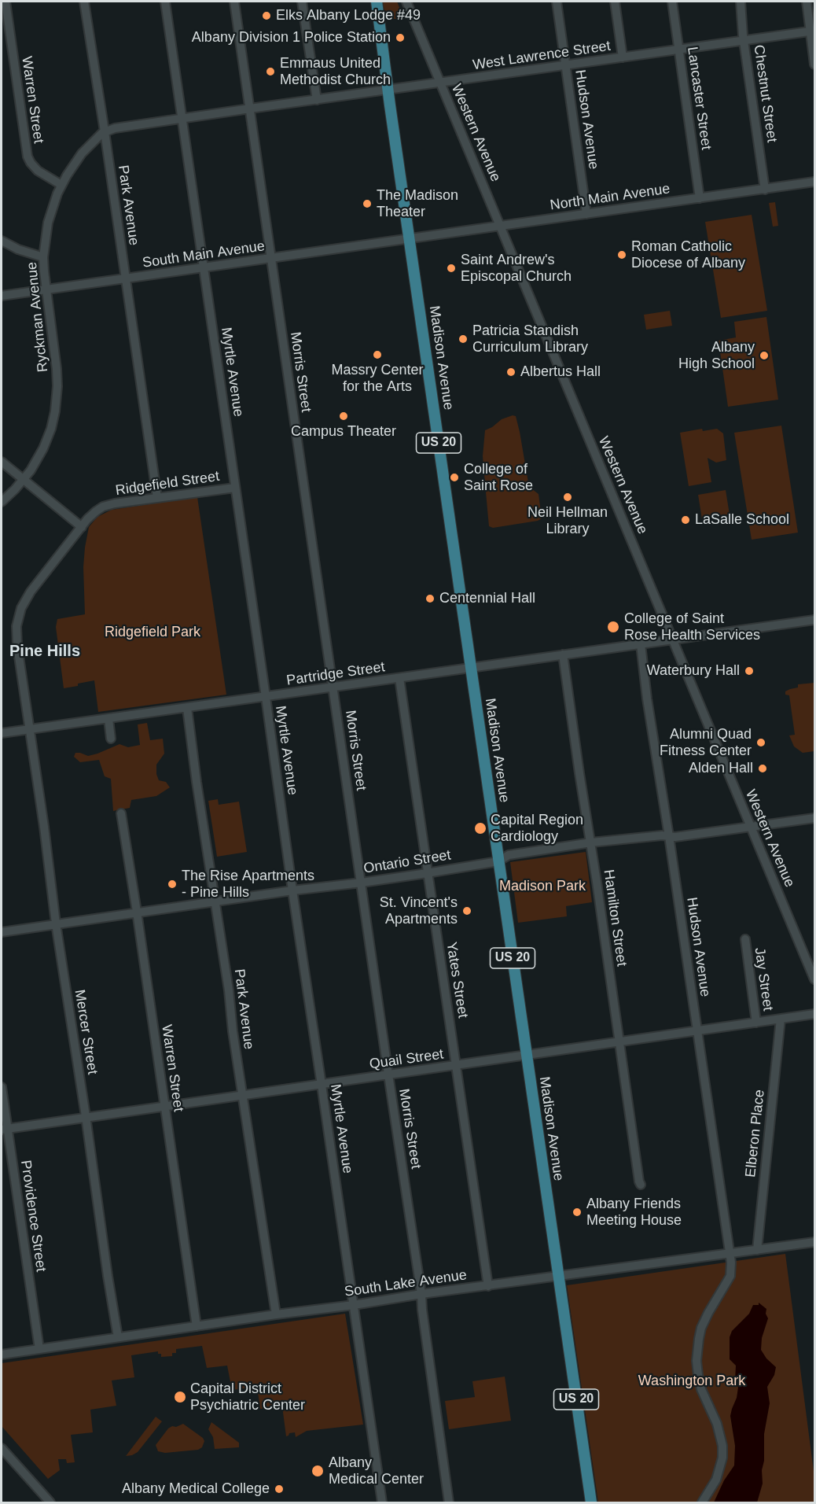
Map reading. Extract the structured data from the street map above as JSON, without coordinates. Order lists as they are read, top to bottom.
{
  "streets": {
    "main road": ["Madison Avenue", "US 20"],
    "street": [
      "West Lawrence Street",
      "Chestnut Street",
      "Lancaster Street",
      "Warren Street",
      "Hudson Avenue",
      "Western Avenue",
      "North Main Avenue",
      "Park Avenue",
      "South Main Avenue",
      "Ryckman Avenue",
      "Myrtle Avenue",
      "Morris Street",
      "Ridgefield Street",
      "Partridge Street",
      "Ontario Street",
      "Hamilton Street",
      "Jay Street",
      "Yates Street",
      "Mercer Street",
      "Quail Street",
      "Elberon Place",
      "Providence Street",
      "South Lake Avenue"
    ]
  },
  "crossings": [
    ["West Lawrence Street", "Chestnut Street"],
    ["West Lawrence Street", "Lancaster Street"],
    ["West Lawrence Street", "Hudson Avenue"],
    ["West Lawrence Street", "Western Avenue"],
    ["West Lawrence Street", "Park Avenue"],
    ["West Lawrence Street", "Ryckman Avenue"],
    ["West Lawrence Street", "Madison Avenue"],
    ["West Lawrence Street", "Myrtle Avenue"],
    ["West Lawrence Street", "Morris Street"],
    ["Chestnut Street", "North Main Avenue"],
    ["Lancaster Street", "North Main Avenue"],
    ["Warren Street", "Ryckman Avenue"],
    ["Warren Street", "Ontario Street"],
    ["Warren Street", "Quail Street"],
    ["Warren Street", "South Lake Avenue"],
    ["Hudson Avenue", "North Main Avenue"],
    ["Hudson Avenue", "Partridge Street"],
    ["Hudson Avenue", "Ontario Street"],
    ["Hudson Avenue", "Quail Street"],
    ["Hudson Avenue", "South Lake Avenue"],
    ["Western Avenue", "North Main Avenue"],
    ["Western Avenue", "Partridge Street"],
    ["Western Avenue", "Ontario Street"],
    ["North Main Avenue", "South Main Avenue"],
    ["North Main Avenue", "Madison Avenue"],
    ["Park Avenue", "South Main Avenue"],
    ["Park Avenue", "Ryckman Avenue"],
    ["Park Avenue", "Ridgefield Street"],
    ["Park Avenue", "Partridge Street"],
    ["Park Avenue", "Ontario Street"],
    ["Park Avenue", "Quail Street"],
    ["Park Avenue", "South Lake Avenue"],
    ["South Main Avenue", "Ryckman Avenue"],
    ["South Main Avenue", "Madison Avenue"],
    ["South Main Avenue", "Myrtle Avenue"],
    ["South Main Avenue", "Morris Street"],
    ["Madison Avenue", "Partridge Street"],
    ["Madison Avenue", "Ontario Street"],
    ["Madison Avenue", "Quail Street"],
    ["Madison Avenue", "South Lake Avenue"],
    ["Myrtle Avenue", "Ridgefield Street"],
    ["Myrtle Avenue", "Partridge Street"],
    ["Myrtle Avenue", "Ontario Street"],
    ["Myrtle Avenue", "Quail Street"],
    ["Myrtle Avenue", "South Lake Avenue"],
    ["Morris Street", "Partridge Street"],
    ["Morris Street", "Ontario Street"],
    ["Morris Street", "Quail Street"],
    ["Morris Street", "South Lake Avenue"],
    ["Ridgefield Street", "Partridge Street"],
    ["Ridgefield Street", "Mercer Street"],
    ["Partridge Street", "Hamilton Street"],
    ["Partridge Street", "Yates Street"],
    ["Partridge Street", "Mercer Street"],
    ["Ontario Street", "Hamilton Street"],
    ["Ontario Street", "Yates Street"],
    ["Ontario Street", "Mercer Street"],
    ["Hamilton Street", "Quail Street"],
    ["Jay Street", "Quail Street"],
    ["Yates Street", "Quail Street"],
    ["Yates Street", "South Lake Avenue"],
    ["Mercer Street", "Quail Street"],
    ["Mercer Street", "South Lake Avenue"],
    ["Quail Street", "Elberon Place"],
    ["Quail Street", "Providence Street"],
    ["Elberon Place", "South Lake Avenue"],
    ["Providence Street", "South Lake Avenue"]
  ],
  "districts": ["Pine Hills"],
  "parks": ["Ridgefield Park", "Madison Park", "Washington Park"],
  "places": [
    "Elks Albany Lodge #49",
    "Albany Division 1 Police Station",
    "Emmaus United Methodist Church",
    "The Madison Theater",
    "Roman Catholic Diocese of Albany",
    "Saint Andrew's Episcopal Church",
    "Patricia Standish Curriculum Library",
    "Massry Center for the Arts",
    "Albany High School",
    "Albertus Hall",
    "Campus Theater",
    "College of Saint Rose",
    "Neil Hellman Library",
    "LaSalle School",
    "Centennial Hall",
    "College of Saint Rose Health Services",
    "Waterbury Hall",
    "Alumni Quad Fitness Center",
    "Alden Hall",
    "Capital Region Cardiology",
    "The Rise Apartments - Pine Hills",
    "St. Vincent's Apartments",
    "Albany Friends Meeting House",
    "Capital District Psychiatric Center",
    "Albany Medical Center",
    "Albany Medical College"
  ]
}
